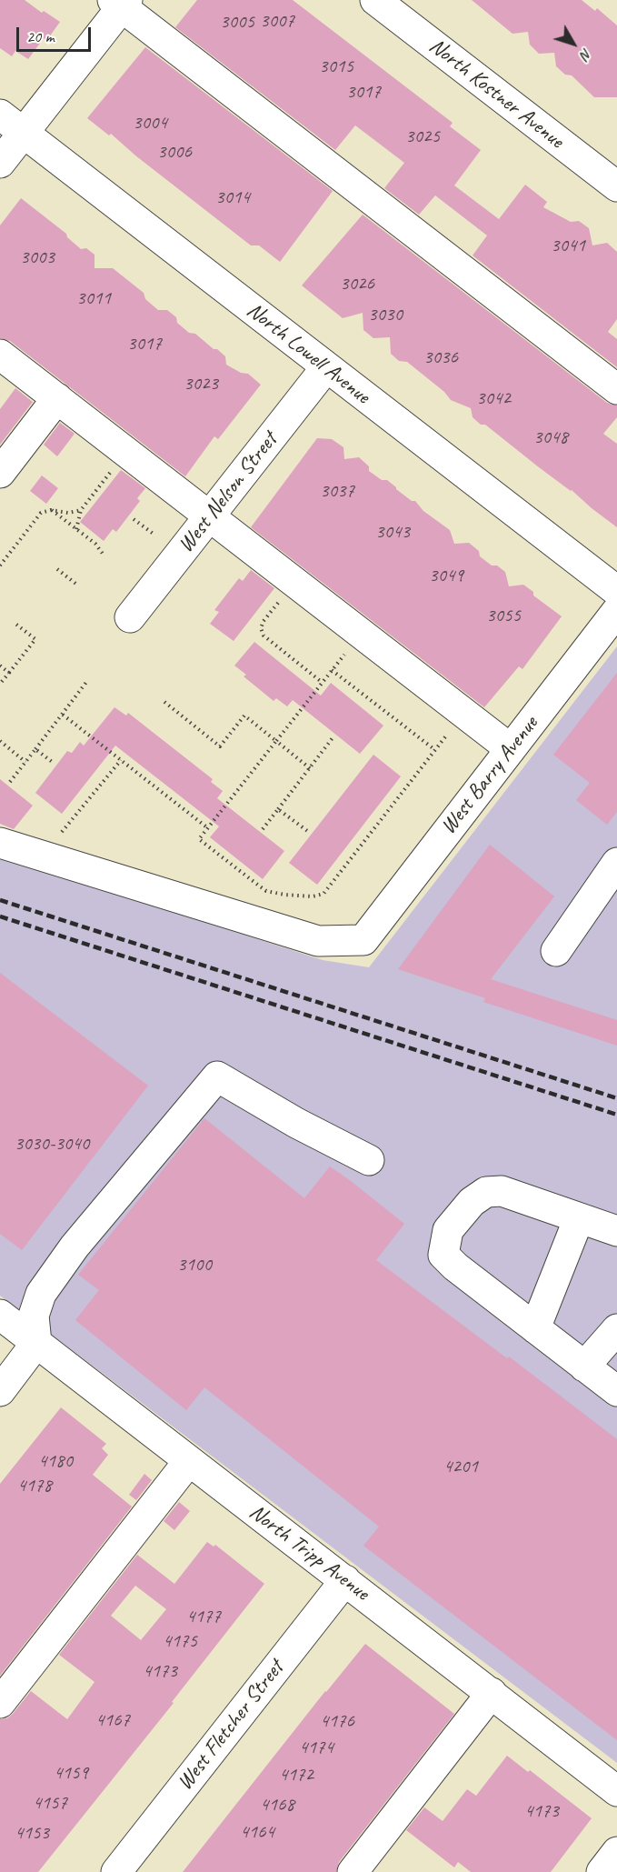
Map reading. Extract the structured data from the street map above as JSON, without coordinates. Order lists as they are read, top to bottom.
{
  "streets": {
    "street": [
      "North Kostner Avenue",
      "North Lowell Avenue",
      "West Nelson Street",
      "West Barry Avenue",
      "North Tripp Avenue",
      "West Fletcher Street"
    ]
  },
  "crossings": [
    ["North Lowell Avenue", "West Nelson Street"],
    ["North Tripp Avenue", "West Fletcher Street"]
  ],
  "house_numbers": [
    "3007",
    "3005",
    "3015",
    "3017",
    "3004",
    "3025",
    "3006",
    "3014",
    "3041",
    "3003",
    "3026",
    "3011",
    "3030",
    "3017",
    "3036",
    "3023",
    "3042",
    "3048",
    "3037",
    "3043",
    "3049",
    "3055",
    "3030-3040",
    "3100",
    "4180",
    "4201",
    "4178",
    "4177",
    "4175",
    "4173",
    "4167",
    "4176",
    "4174",
    "4159",
    "4172",
    "4157",
    "4168",
    "4173",
    "4164",
    "4153"
  ],
  "scale_bar": "20 m",
  "north": "bottom right"
}
